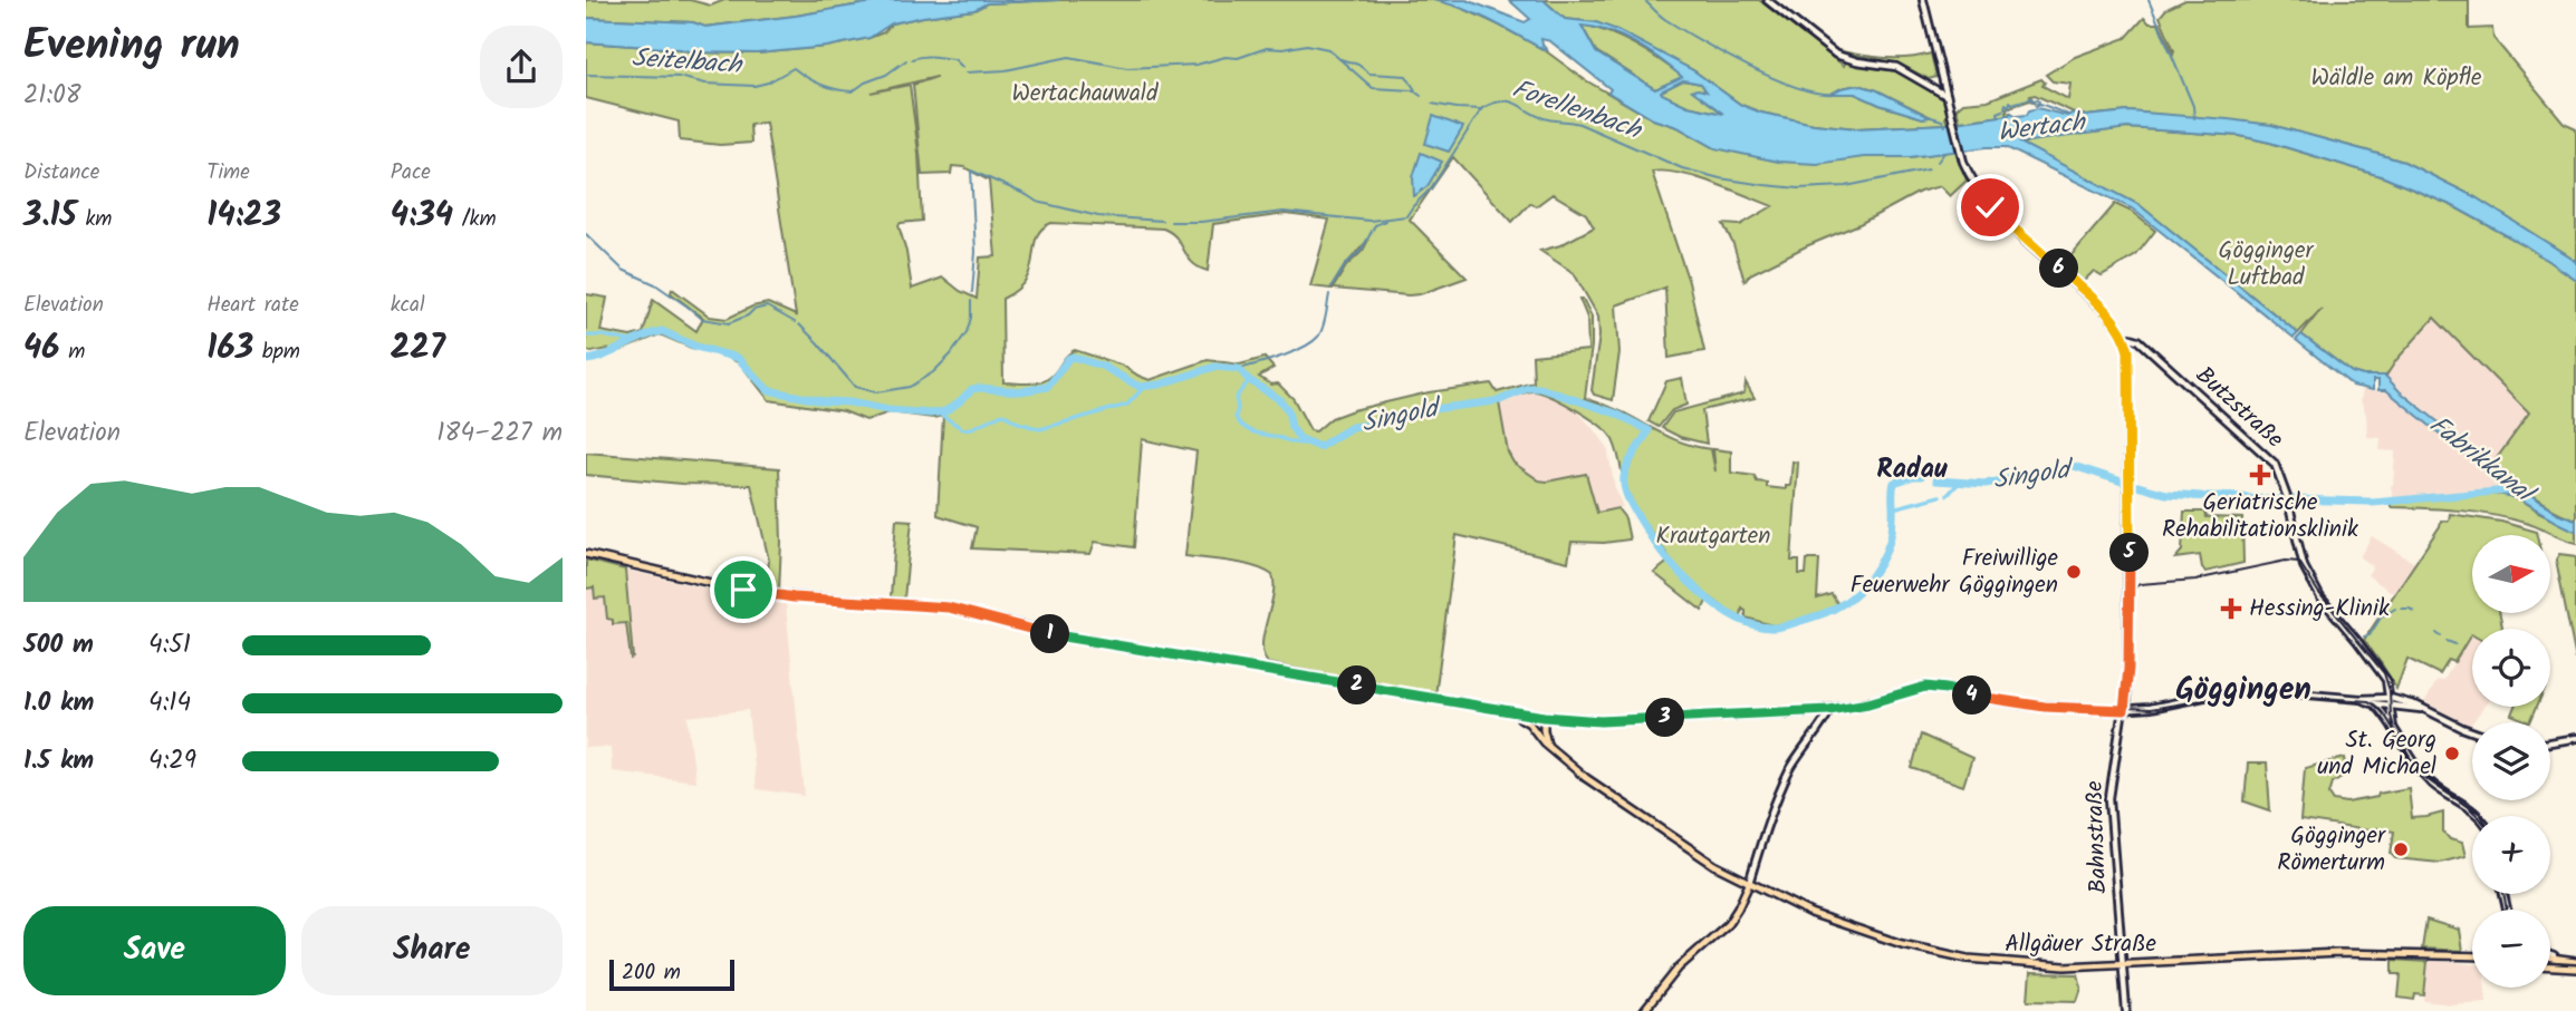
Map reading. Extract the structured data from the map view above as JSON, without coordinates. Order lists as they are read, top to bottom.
{
  "streets": {
    "main road": ["Allgäuer Straße"],
    "street": ["Butzstraße", "Bahnstraße"]
  },
  "crossings": [
    ["Butzstraße", "Bahnstraße"],
    ["Bahnstraße", "Allgäuer Straße"]
  ],
  "districts": ["Radau", "Göggingen"],
  "water": [
    "Seitelbach",
    "Forellenbach",
    "Wertach",
    "Singold",
    "Fabrikkanal"
  ],
  "parks": [
    "Wäldle am Köpfle",
    "Wertachauwald",
    "Gögginger Luftbad",
    "Krautgarten"
  ],
  "places": {
    "health": ["Geriatrische Rehabilitationsklinik", "Hessing-Klinik"],
    "other": ["Freiwillige Feuerwehr Göggingen", "St. Georg und Michael", "Gögginger Römerturm"]
  },
  "scale_bar": "200 m",
  "north": "right",
  "page": {
    "heading": ["Evening run", "21:08"],
    "stats": [
      ["Distance", "3.15 km"],
      ["Time", "14:23"],
      ["Pace", "4:34 /km"],
      ["Elevation", "46 m"],
      ["Heart rate", "163 bpm"],
      ["kcal", "227"]
    ],
    "pins": [
      "6",
      "5",
      "1",
      "2",
      "4",
      "3"
    ],
    "chart": ["Elevation", "184–227 m"],
    "map_buttons": ["+", "−"],
    "list": [
      {
        "name": "500 m",
        "note": "4:51"
      },
      {
        "name": "1.0 km",
        "note": "4:14"
      },
      {
        "name": "1.5 km",
        "note": "4:29"
      }
    ],
    "buttons": ["Save", "Share"],
    "scale": "200 m"
  }
}
